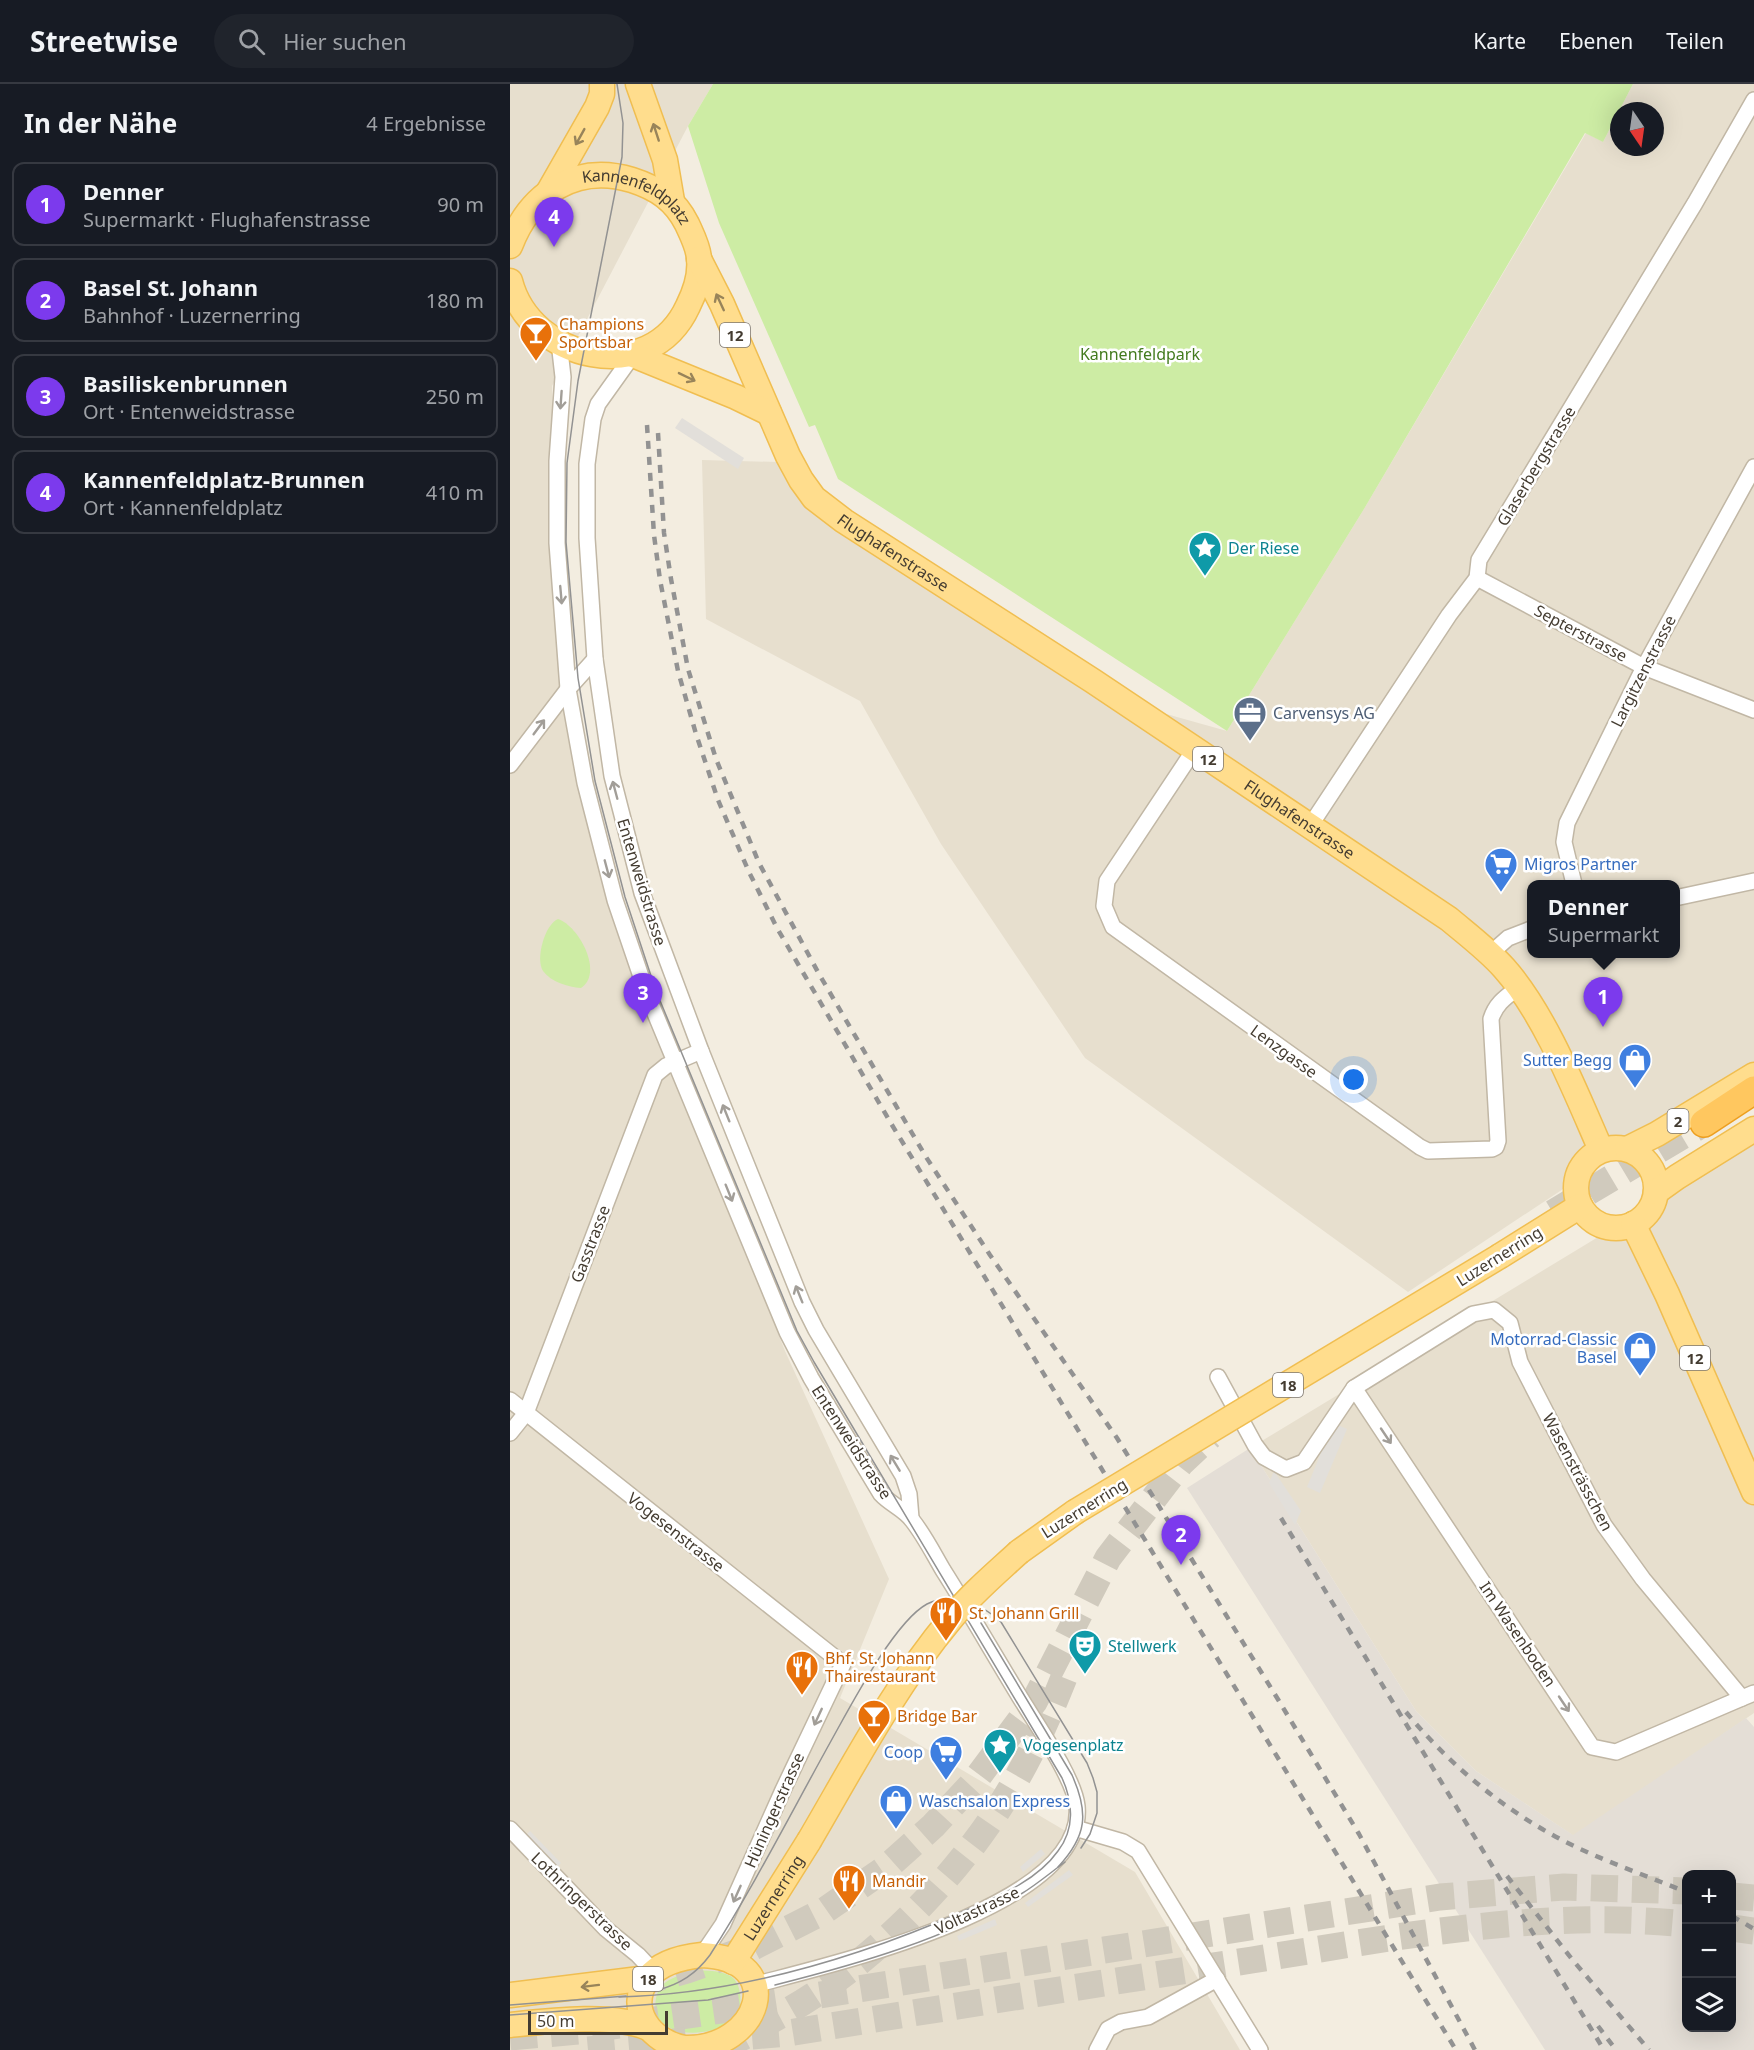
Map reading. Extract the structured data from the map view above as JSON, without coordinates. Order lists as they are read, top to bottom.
{
  "streets": {
    "main road": [
      "Kannenfeldplatz",
      "12",
      "Flughafenstrasse",
      "2",
      "Luzernerring",
      "18"
    ],
    "street": [
      "Glaserbergstrasse",
      "Septerstrasse",
      "Largitzenstrasse",
      "Entenweidstrasse",
      "Lenzgasse",
      "Gasstrasse",
      "Wasensträsschen",
      "Vogesenstrasse",
      "Im Wasenboden",
      "Hüningerstrasse",
      "Lothringerstrasse",
      "Voltastrasse"
    ]
  },
  "crossings": [
    ["Kannenfeldplatz", "Flughafenstrasse"],
    ["Kannenfeldplatz", "Entenweidstrasse"],
    ["12", "Flughafenstrasse"],
    ["12", "2"],
    ["12", "Luzernerring"],
    ["Glaserbergstrasse", "Flughafenstrasse"],
    ["Glaserbergstrasse", "Septerstrasse"],
    ["Flughafenstrasse", "Lenzgasse"],
    ["Flughafenstrasse", "2"],
    ["Flughafenstrasse", "Luzernerring"],
    ["Septerstrasse", "Largitzenstrasse"],
    ["Entenweidstrasse", "Gasstrasse"],
    ["Entenweidstrasse", "Voltastrasse"],
    ["2", "Luzernerring"],
    ["Gasstrasse", "Vogesenstrasse"],
    ["Luzernerring", "18"],
    ["Luzernerring", "Hüningerstrasse"],
    ["Luzernerring", "Lothringerstrasse"],
    ["Luzernerring", "Voltastrasse"],
    ["18", "Hüningerstrasse"],
    ["18", "Lothringerstrasse"],
    ["18", "Voltastrasse"],
    ["Wasensträsschen", "Im Wasenboden"],
    ["Vogesenstrasse", "Hüningerstrasse"],
    ["Hüningerstrasse", "Lothringerstrasse"],
    ["Hüningerstrasse", "Voltastrasse"],
    ["Lothringerstrasse", "Voltastrasse"]
  ],
  "one_way": ["Im Wasenboden", "Hüningerstrasse"],
  "parks": ["Kannenfeldpark"],
  "places": {
    "bar": ["Champions Sportsbar", "Bridge Bar"],
    "place": ["Der Riese", "Vogesenplatz"],
    "office": ["Carvensys AG"],
    "supermarket": ["Migros Partner", "Coop"],
    "shop": ["Sutter Begg", "Motorrad-Classic Basel", "Waschsalon Express"],
    "restaurant": ["St. Johann Grill", "Bhf. St. Johann Thairestaurant", "Mandir"],
    "theatre": ["Stellwerk"]
  },
  "scale_bar": "50 m",
  "north": "bottom",
  "page": {
    "header": "Streetwise",
    "search": "Hier suchen",
    "nav": ["Karte", "Ebenen", "Teilen"],
    "heading": ["In der Nähe", "4 Ergebnisse"],
    "list": [
      {
        "mark": "1",
        "name": "Denner",
        "note": "Supermarkt · Flughafenstrasse",
        "value": "90 m"
      },
      {
        "mark": "2",
        "name": "Basel St. Johann",
        "note": "Bahnhof · Luzernerring",
        "value": "180 m"
      },
      {
        "mark": "3",
        "name": "Basiliskenbrunnen",
        "note": "Ort · Entenweidstrasse",
        "value": "250 m"
      },
      {
        "mark": "4",
        "name": "Kannenfeldplatz-Brunnen",
        "note": "Ort · Kannenfeldplatz",
        "value": "410 m"
      }
    ],
    "pins": [
      "4",
      "3",
      "1",
      "2"
    ],
    "popup": ["Denner", "Supermarkt"],
    "map_buttons": ["+", "−"],
    "scale": "50 m"
  }
}
